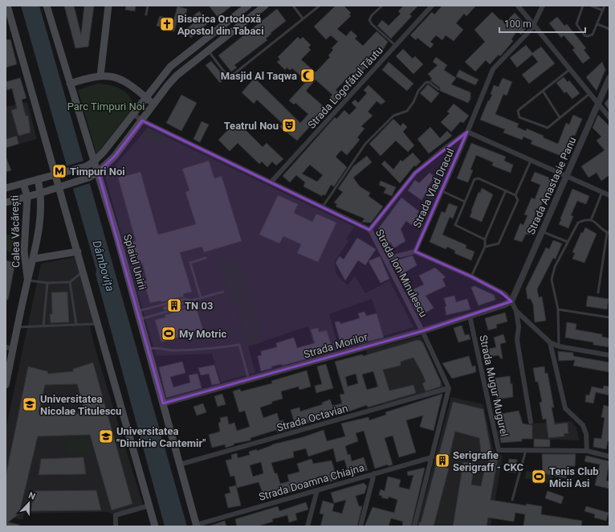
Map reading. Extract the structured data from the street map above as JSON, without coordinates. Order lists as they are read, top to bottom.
{
  "streets": {
    "main road": ["Calea Văcărești", "Splaiul Unirii"],
    "street": [
      "Strada Logofătul Tăutu",
      "Strada Anastasie Panu",
      "Strada Vlad Dracul",
      "Strada Ion Minulescu",
      "Strada Morilor",
      "Strada Mugur Mugurel",
      "Strada Octavian",
      "Strada Doamna Chiajna"
    ]
  },
  "crossings": [
    ["Strada Logofătul Tăutu", "Strada Ion Minulescu"],
    ["Strada Anastasie Panu", "Strada Morilor"],
    ["Strada Vlad Dracul", "Strada Ion Minulescu"],
    ["Splaiul Unirii", "Strada Morilor"],
    ["Splaiul Unirii", "Strada Octavian"],
    ["Splaiul Unirii", "Strada Doamna Chiajna"],
    ["Strada Ion Minulescu", "Strada Morilor"],
    ["Strada Ion Minulescu", "Strada Octavian"],
    ["Strada Morilor", "Strada Mugur Mugurel"]
  ],
  "water": ["Dâmbovița"],
  "parks": ["Parc Timpuri Noi"],
  "places": {
    "church": ["Biserica Ortodoxă Apostol din Tabaci"],
    "mosque": ["Masjid Al Taqwa"],
    "theatre": ["Teatrul Nou"],
    "metro station": ["Timpuri Noi"],
    "building": ["TN 03", "Serigrafie Serigraff - CKC"],
    "sports": ["My Motric", "Tenis Club Micii Asi"],
    "school or university": ["Universitatea Nicolae Titulescu", "Universitatea \"Dimitrie Cantemir\""]
  },
  "scale_bar": "100 m",
  "north": "top"
}
